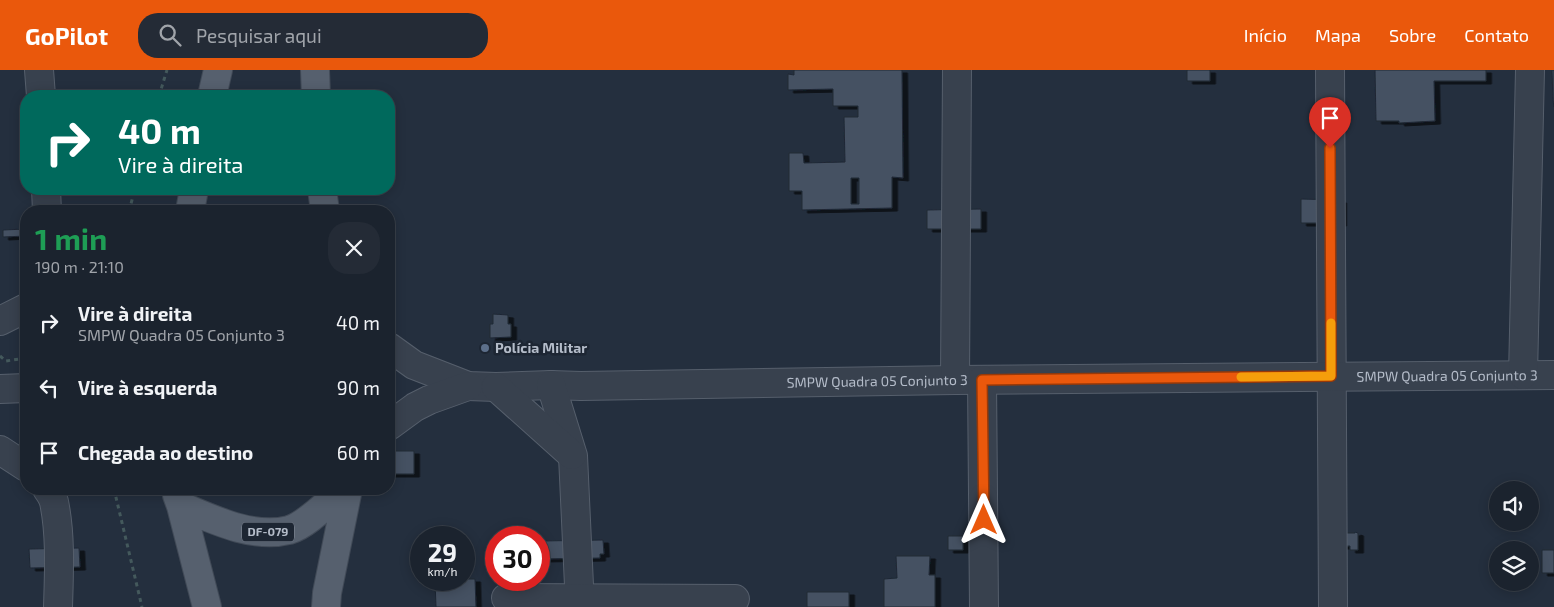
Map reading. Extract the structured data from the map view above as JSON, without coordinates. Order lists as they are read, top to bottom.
{
  "streets": {
    "main road": ["DF-079"],
    "street": ["SMPW Quadra 05 Conjunto 3"]
  },
  "places": ["Polícia Militar"],
  "page": {
    "header": "GoPilot",
    "search": "Pesquisar aqui",
    "nav": [
      "Início",
      "Mapa",
      "Sobre",
      "Contato"
    ],
    "turn": ["40 m", "Vire à direita"],
    "heading": ["1 min", "190 m · 21:10"],
    "list": [
      {
        "name": "Vire à direita",
        "note": "SMPW Quadra 05 Conjunto 3",
        "value": "40 m"
      },
      {
        "name": "Vire à esquerda",
        "value": "90 m"
      },
      {
        "name": "Chegada ao destino",
        "value": "60 m"
      }
    ],
    "speed": "29 km/h",
    "limit": "30"
  }
}
